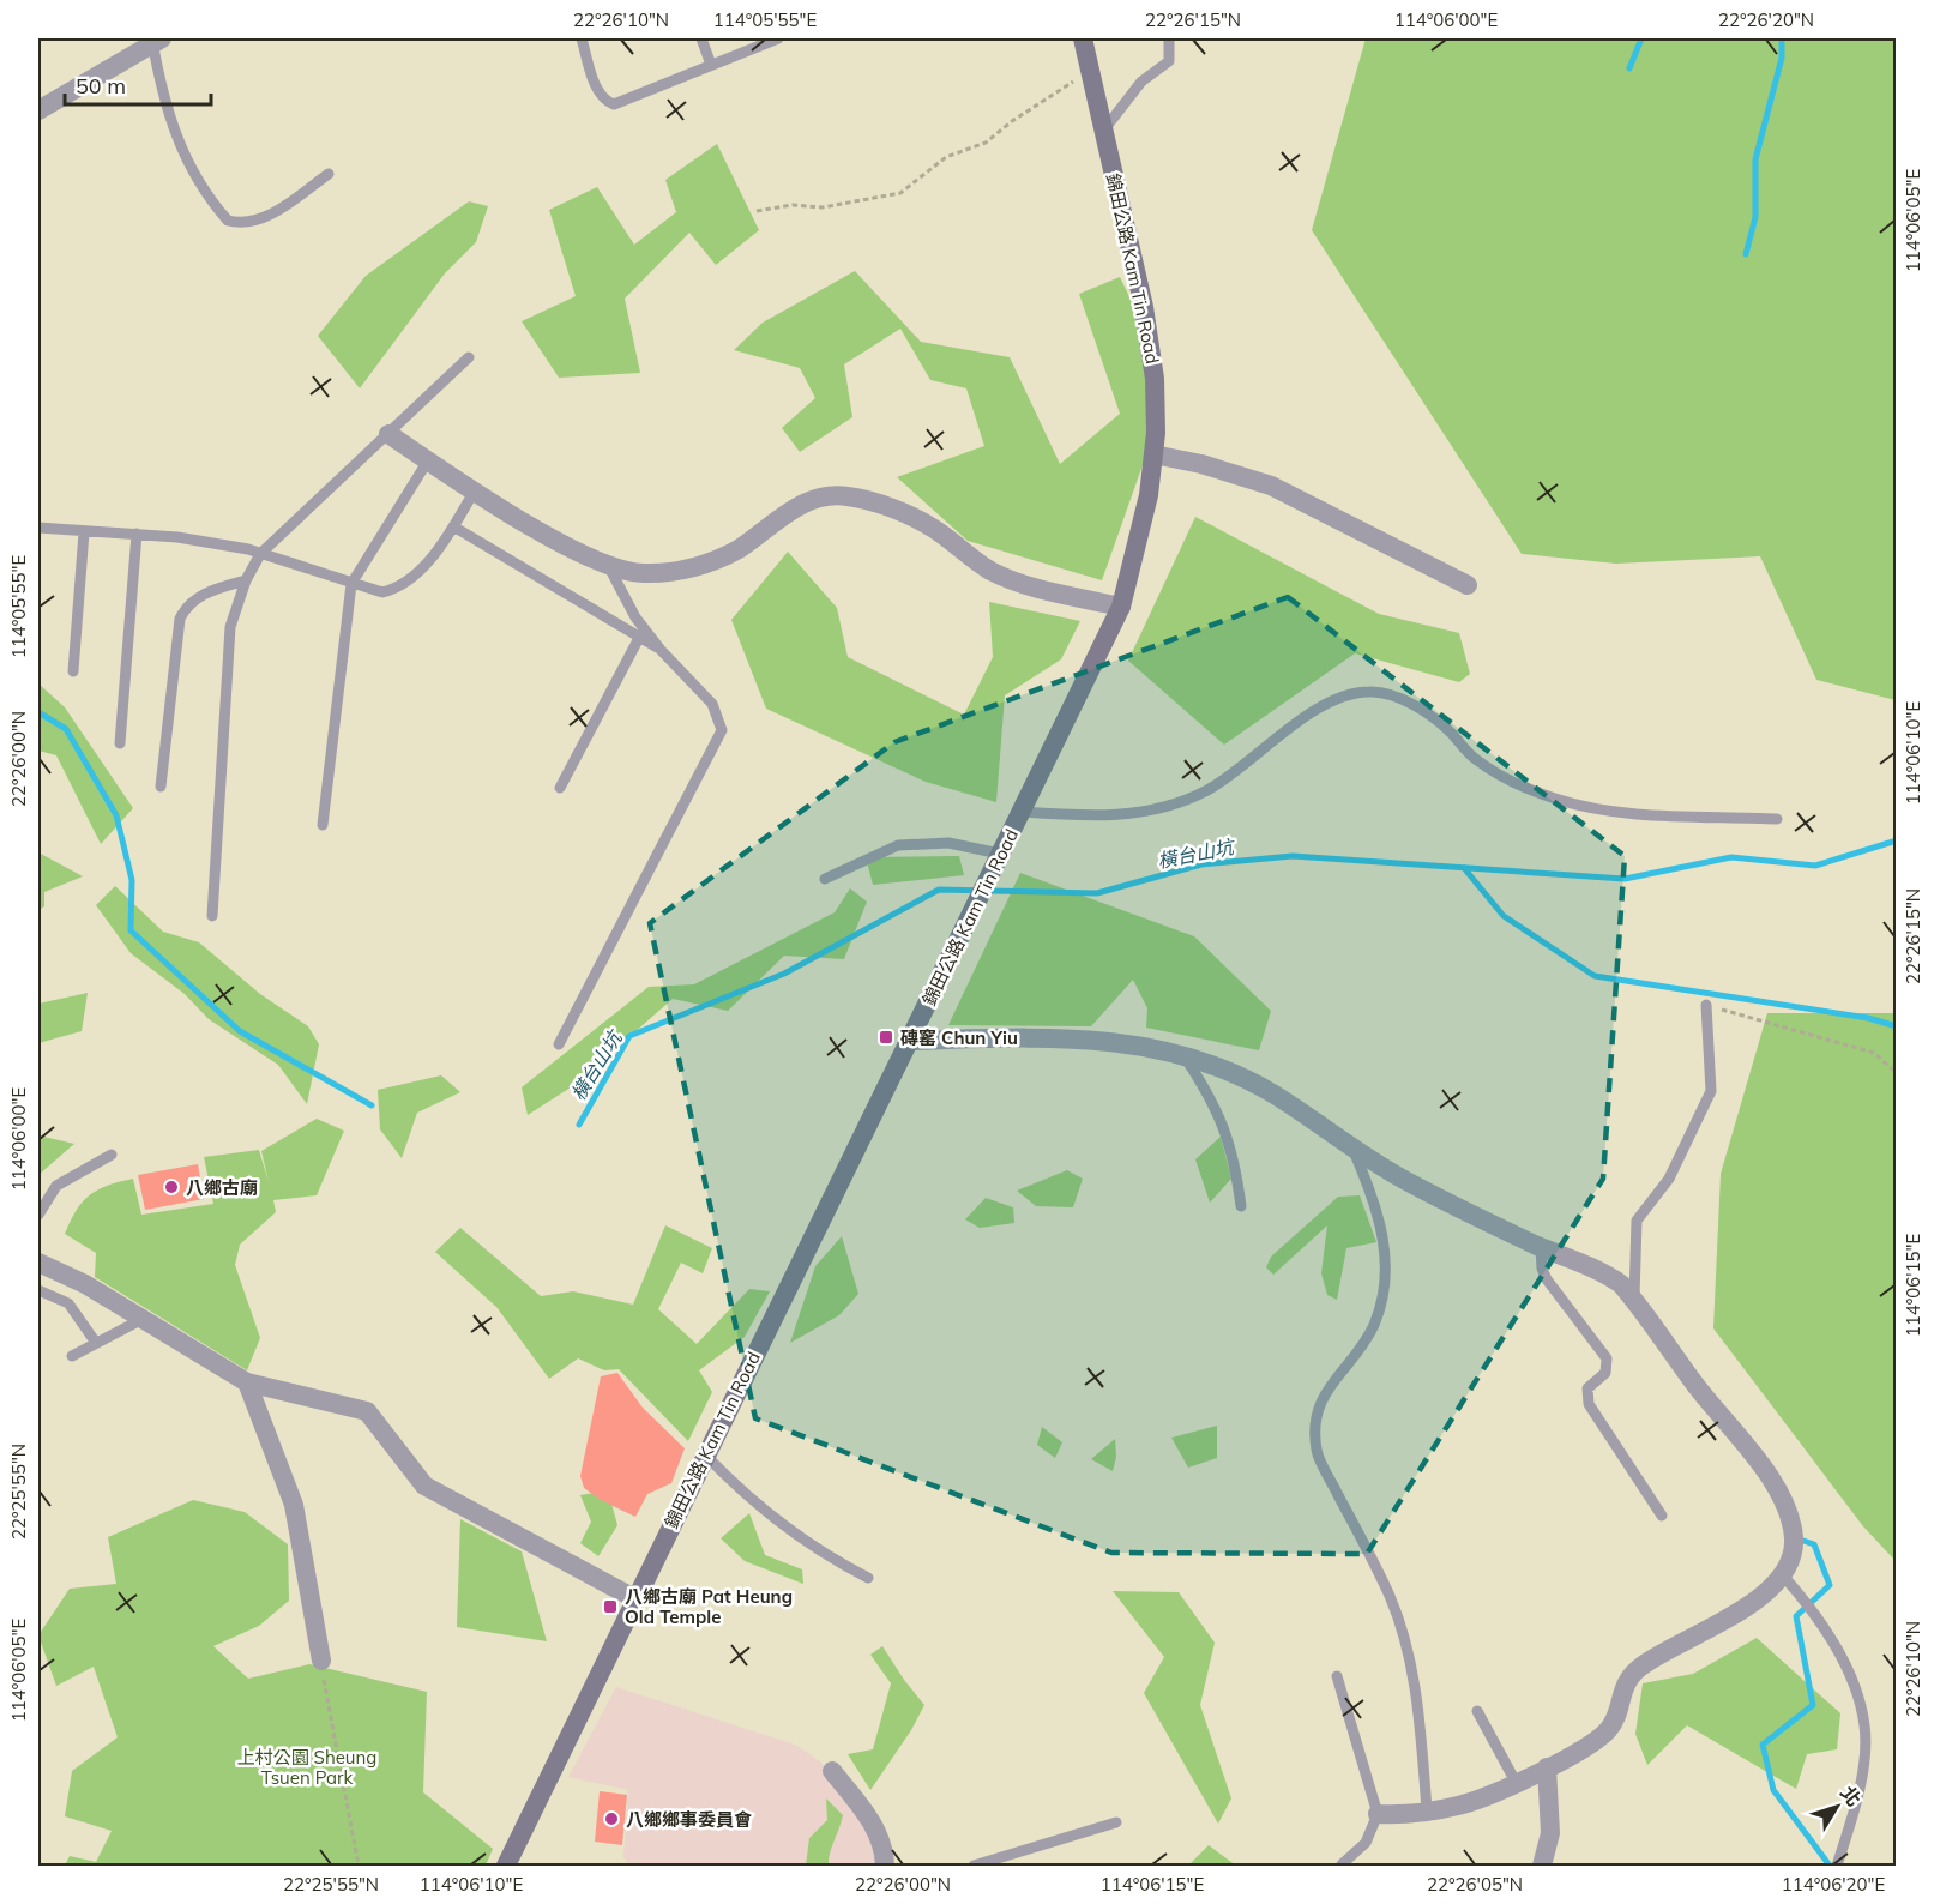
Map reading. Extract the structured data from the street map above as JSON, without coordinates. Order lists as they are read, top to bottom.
{
  "streets": {
    "main road": ["錦田公路 Kam Tin Road"]
  },
  "water": ["橫台山坑"],
  "parks": ["上村公園 Sheung Tsuen Park"],
  "places": {
    "transit": ["磚窰 Chun Yiu", "八鄉古廟 Pat Heung Old Temple"],
    "other": ["八鄉古廟", "八鄉鄉事委員會"]
  },
  "scale_bar": "50 m",
  "north": "top right",
  "coordinates": [
    "22°26'10\"N",
    "114°05'55\"E",
    "22°26'15\"N",
    "114°06'00\"E",
    "22°26'20\"N",
    "114°06'05\"E",
    "114°06'10\"E",
    "22°26'00\"N",
    "114°06'15\"E",
    "22°25'55\"N",
    "22°26'05\"N",
    "114°06'20\"E"
  ]
}
